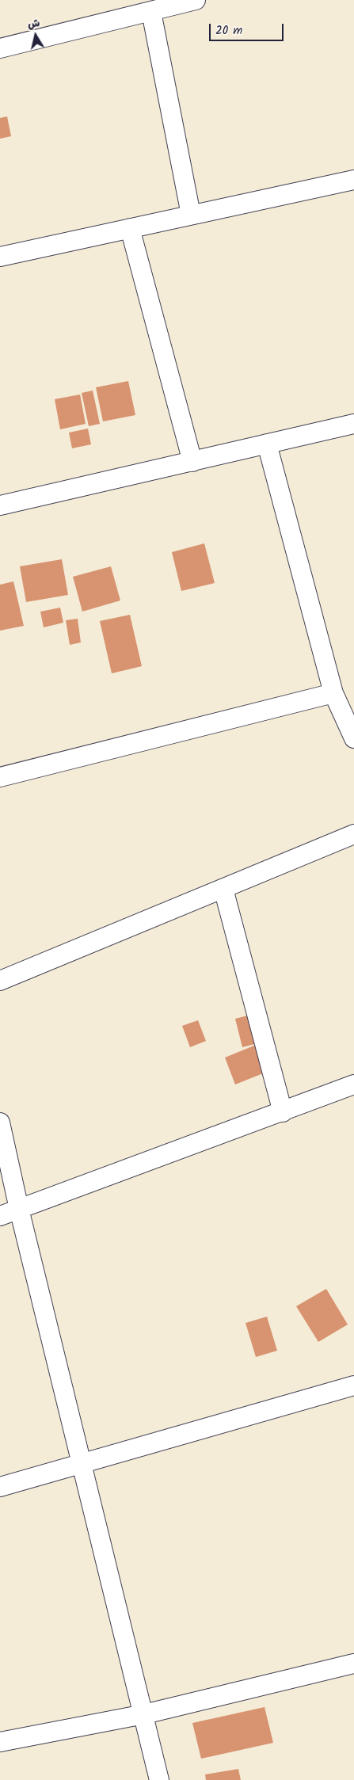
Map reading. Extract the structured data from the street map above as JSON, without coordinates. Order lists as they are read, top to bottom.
{
  "scale_bar": "20 m",
  "north": "top"
}
